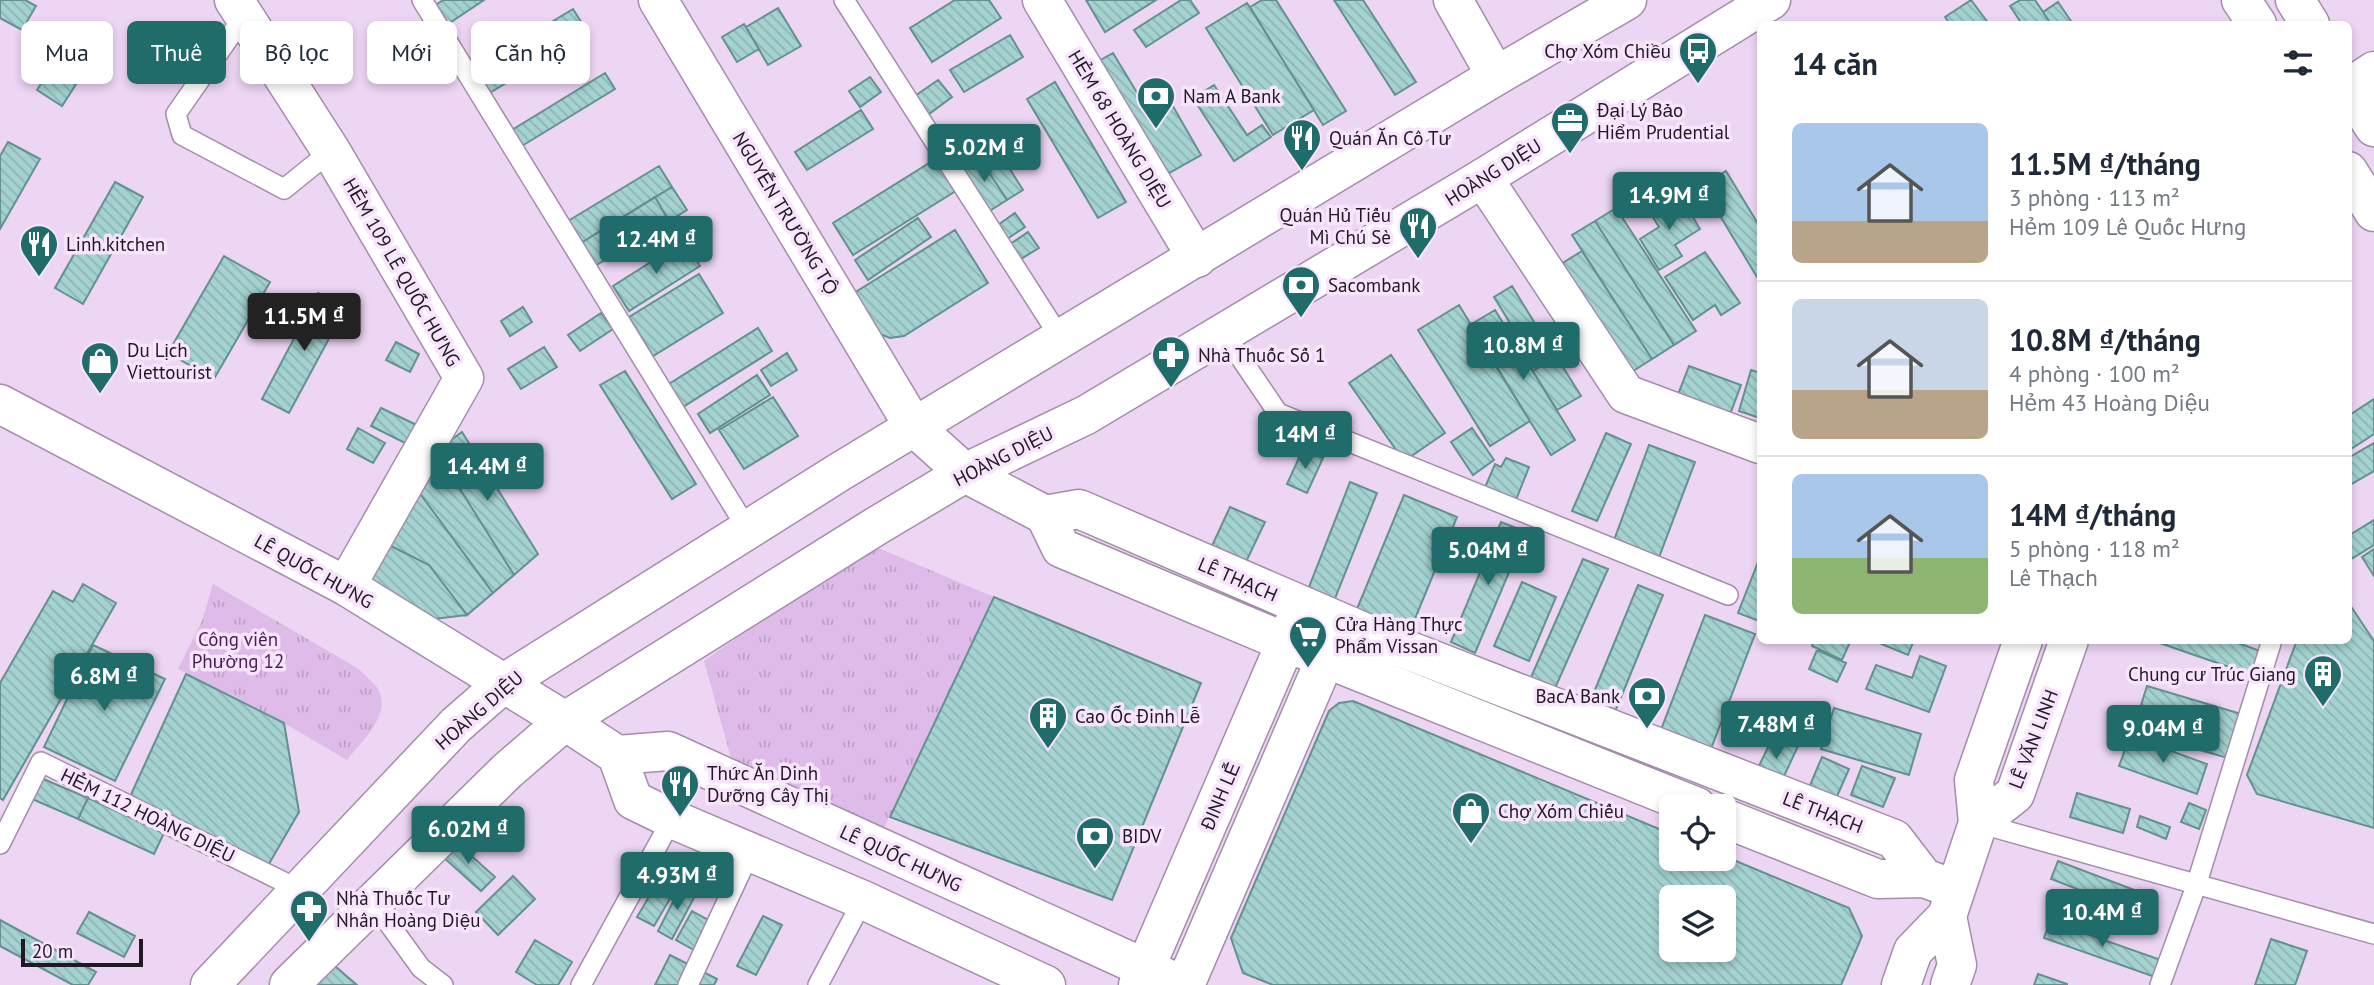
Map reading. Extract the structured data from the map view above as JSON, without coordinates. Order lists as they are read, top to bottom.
{
  "streets": {
    "street": [
      "HẺM 68 HOÀNG DIỆU",
      "HOÀNG DIỆU",
      "NGUYỄN TRƯỜNG TỘ",
      "HẺM 109 LÊ QUỐC HƯNG",
      "LÊ QUỐC HƯNG",
      "LÊ THẠCH",
      "LÊ VĂN LINH",
      "ÐINH LỄ"
    ],
    "lane": ["HẺM 112 HOÀNG DIỆU"]
  },
  "crossings": [
    ["HẺM 68 HOÀNG DIỆU", "HOÀNG DIỆU"],
    ["HOÀNG DIỆU", "NGUYỄN TRƯỜNG TỘ"],
    ["HOÀNG DIỆU", "LÊ QUỐC HƯNG"],
    ["HOÀNG DIỆU", "HẺM 112 HOÀNG DIỆU"],
    ["HẺM 109 LÊ QUỐC HƯNG", "LÊ QUỐC HƯNG"],
    ["LÊ QUỐC HƯNG", "ÐINH LỄ"],
    ["LÊ THẠCH", "ÐINH LỄ"]
  ],
  "parks": ["Công viên Phường 12"],
  "places": {
    "bus stop": ["Chợ Xóm Chiều"],
    "bank": [
      "Nam A Bank",
      "Sacombank",
      "BacA Bank",
      "BIDV"
    ],
    "office": ["Đại Lý Bảo Hiểm Prudential"],
    "restaurant": [
      "Quán Ăn Cô Tư",
      "Quán Hủ Tiếu Mì Chú Sè",
      "Linh.kitchen",
      "Thức Ăn Dinh Dưỡng Cây Thị"
    ],
    "pharmacy": ["Nhà Thuốc Số 1", "Nhà Thuốc Tư Nhân Hoàng Diệu"],
    "shop": ["Du Lịch Viettourist", "Chợ Xóm Chiếu"],
    "supermarket": ["Cửa Hàng Thực Phẩm Vissan"],
    "building": ["Chung cư Trúc Giang", "Cao Ốc Đinh Lễ"]
  },
  "scale_bar": "20 m",
  "page": {
    "chip": [
      "Mua",
      "Thuê",
      "Bộ lọc",
      "Mới",
      "Căn hộ"
    ],
    "heading": "14 căn",
    "list": [
      {
        "name": "11.5M ₫/tháng",
        "note": "3 phòng · 113 m² · Hẻm 109 Lê Quốc Hưng"
      },
      {
        "name": "10.8M ₫/tháng",
        "note": "4 phòng · 100 m² · Hẻm 43 Hoàng Diệu"
      },
      {
        "name": "14M ₫/tháng",
        "note": "5 phòng · 118 m² · Lê Thạch"
      }
    ],
    "price": [
      "5.02M ₫",
      "14.9M ₫",
      "12.4M ₫",
      "11.5M ₫",
      "10.8M ₫",
      "14M ₫",
      "14.4M ₫",
      "5.04M ₫",
      "6.8M ₫",
      "7.48M ₫",
      "9.04M ₫",
      "6.02M ₫",
      "4.93M ₫",
      "10.4M ₫"
    ],
    "scale": "20 m"
  }
}
